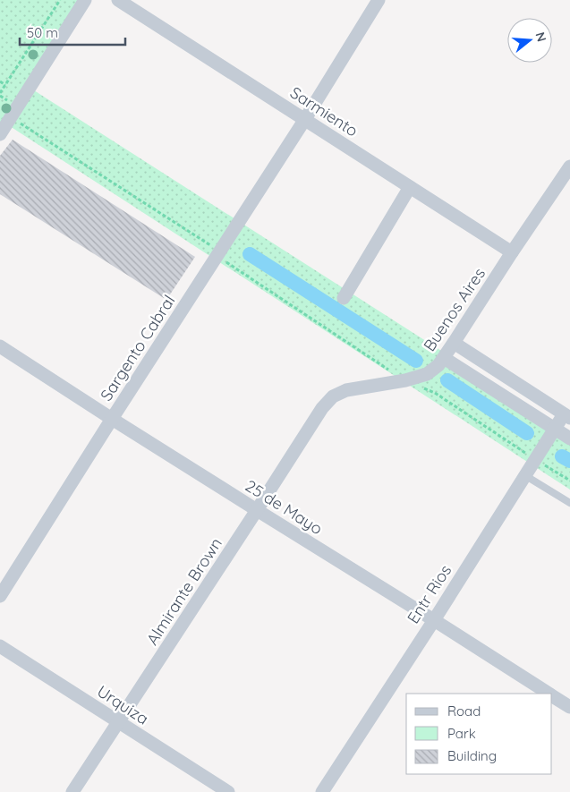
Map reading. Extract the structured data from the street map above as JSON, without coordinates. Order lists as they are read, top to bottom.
{
  "streets": {
    "street": [
      "Sarmiento",
      "Buenos Aires",
      "Sargento Cabral",
      "25 de Mayo",
      "Almirante Brown",
      "Entr Rios",
      "Urquiza"
    ]
  },
  "crossings": [
    ["Sarmiento", "Buenos Aires"],
    ["Sarmiento", "Sargento Cabral"],
    ["Buenos Aires", "Almirante Brown"],
    ["Sargento Cabral", "25 de Mayo"],
    ["25 de Mayo", "Almirante Brown"],
    ["25 de Mayo", "Entr Rios"],
    ["Almirante Brown", "Urquiza"]
  ],
  "legend": ["Road", "Park", "Building"],
  "scale_bar": "50 m",
  "north": "right"
}
